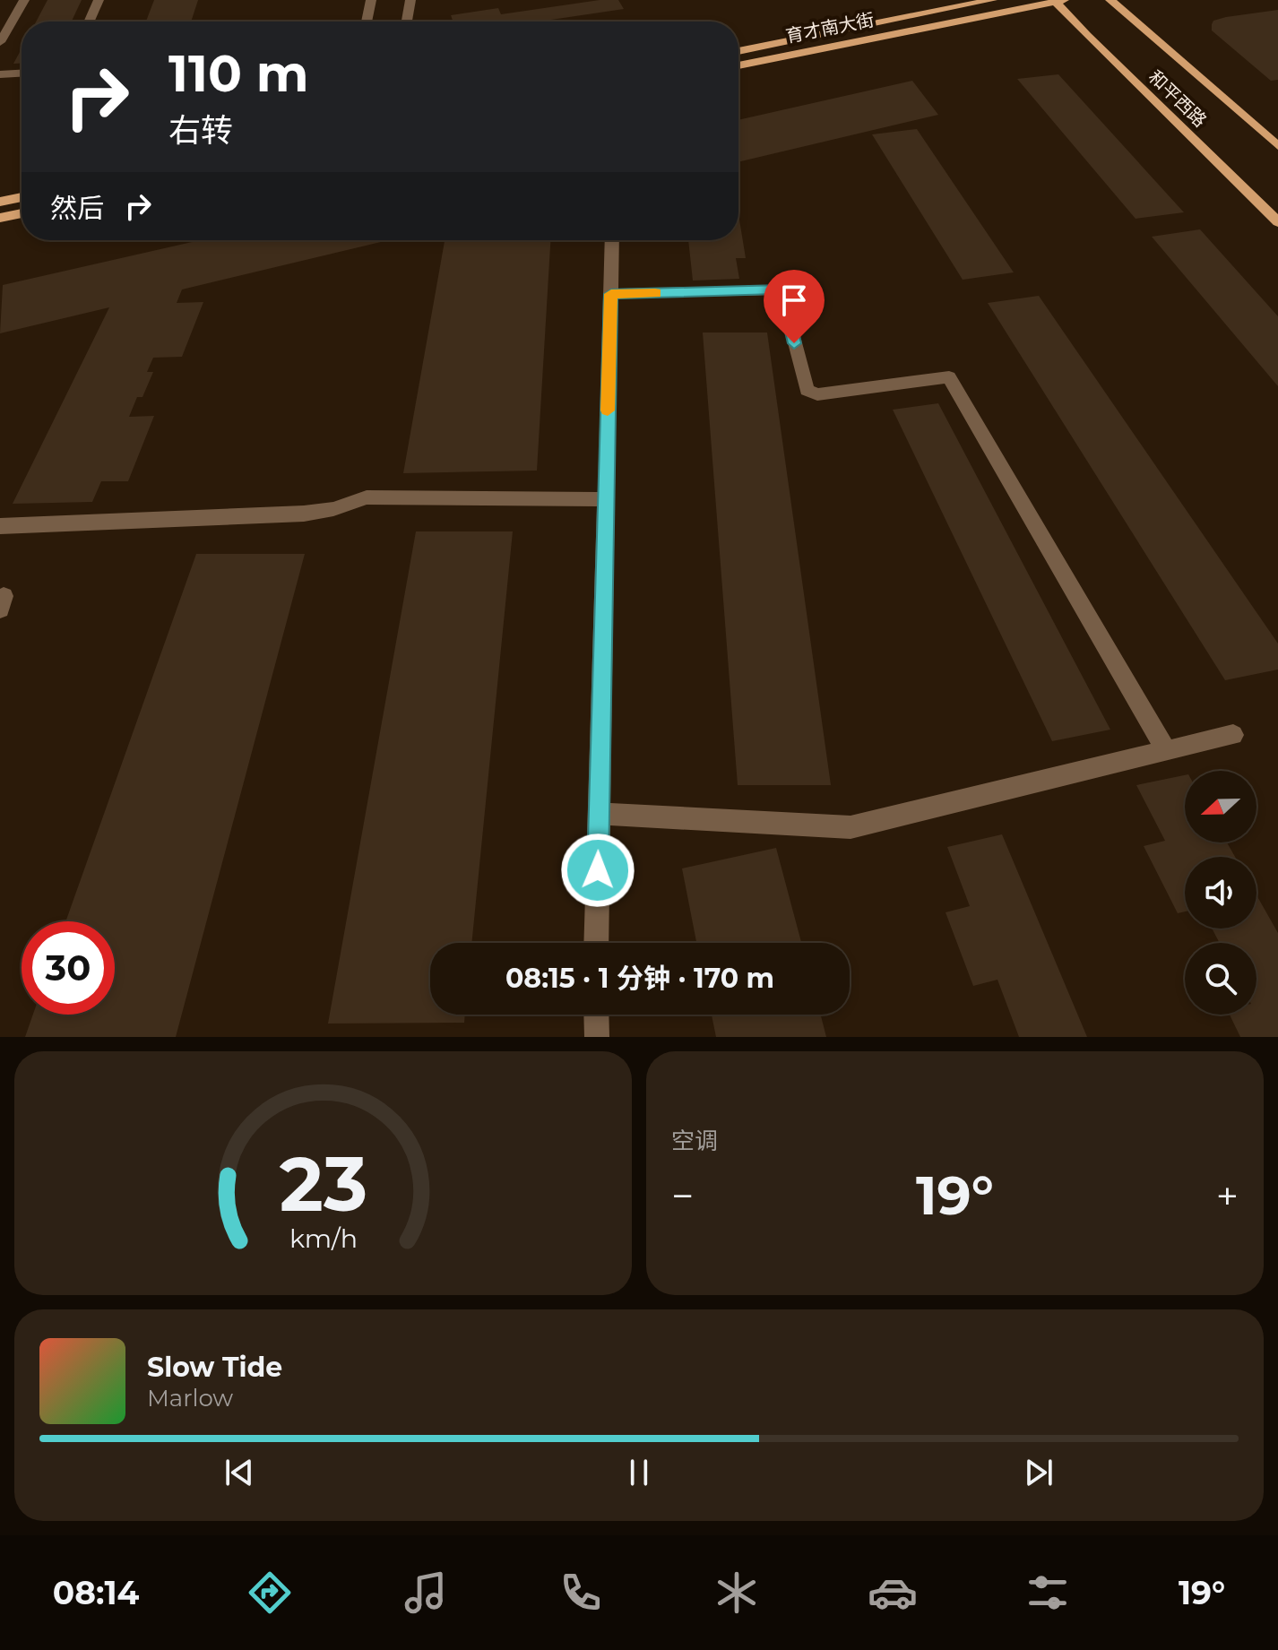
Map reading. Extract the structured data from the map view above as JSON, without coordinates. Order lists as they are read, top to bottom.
{
  "streets": {
    "main road": ["育才南大街", "和平西路"]
  },
  "crossings": [
    ["育才南大街", "和平西路"]
  ],
  "north": "left",
  "page": {
    "turn": ["110 m", "右转"],
    "then": "然后",
    "limit": "30",
    "trip": "08:15 · 1 分钟 · 170 m",
    "tile": "空调",
    "heat": ["−", "19°", "+"],
    "song": ["Slow Tide", "Marlow"],
    "tabs": ["08:14", "19°"],
    "gauge": ["23", "km/h"]
  }
}
